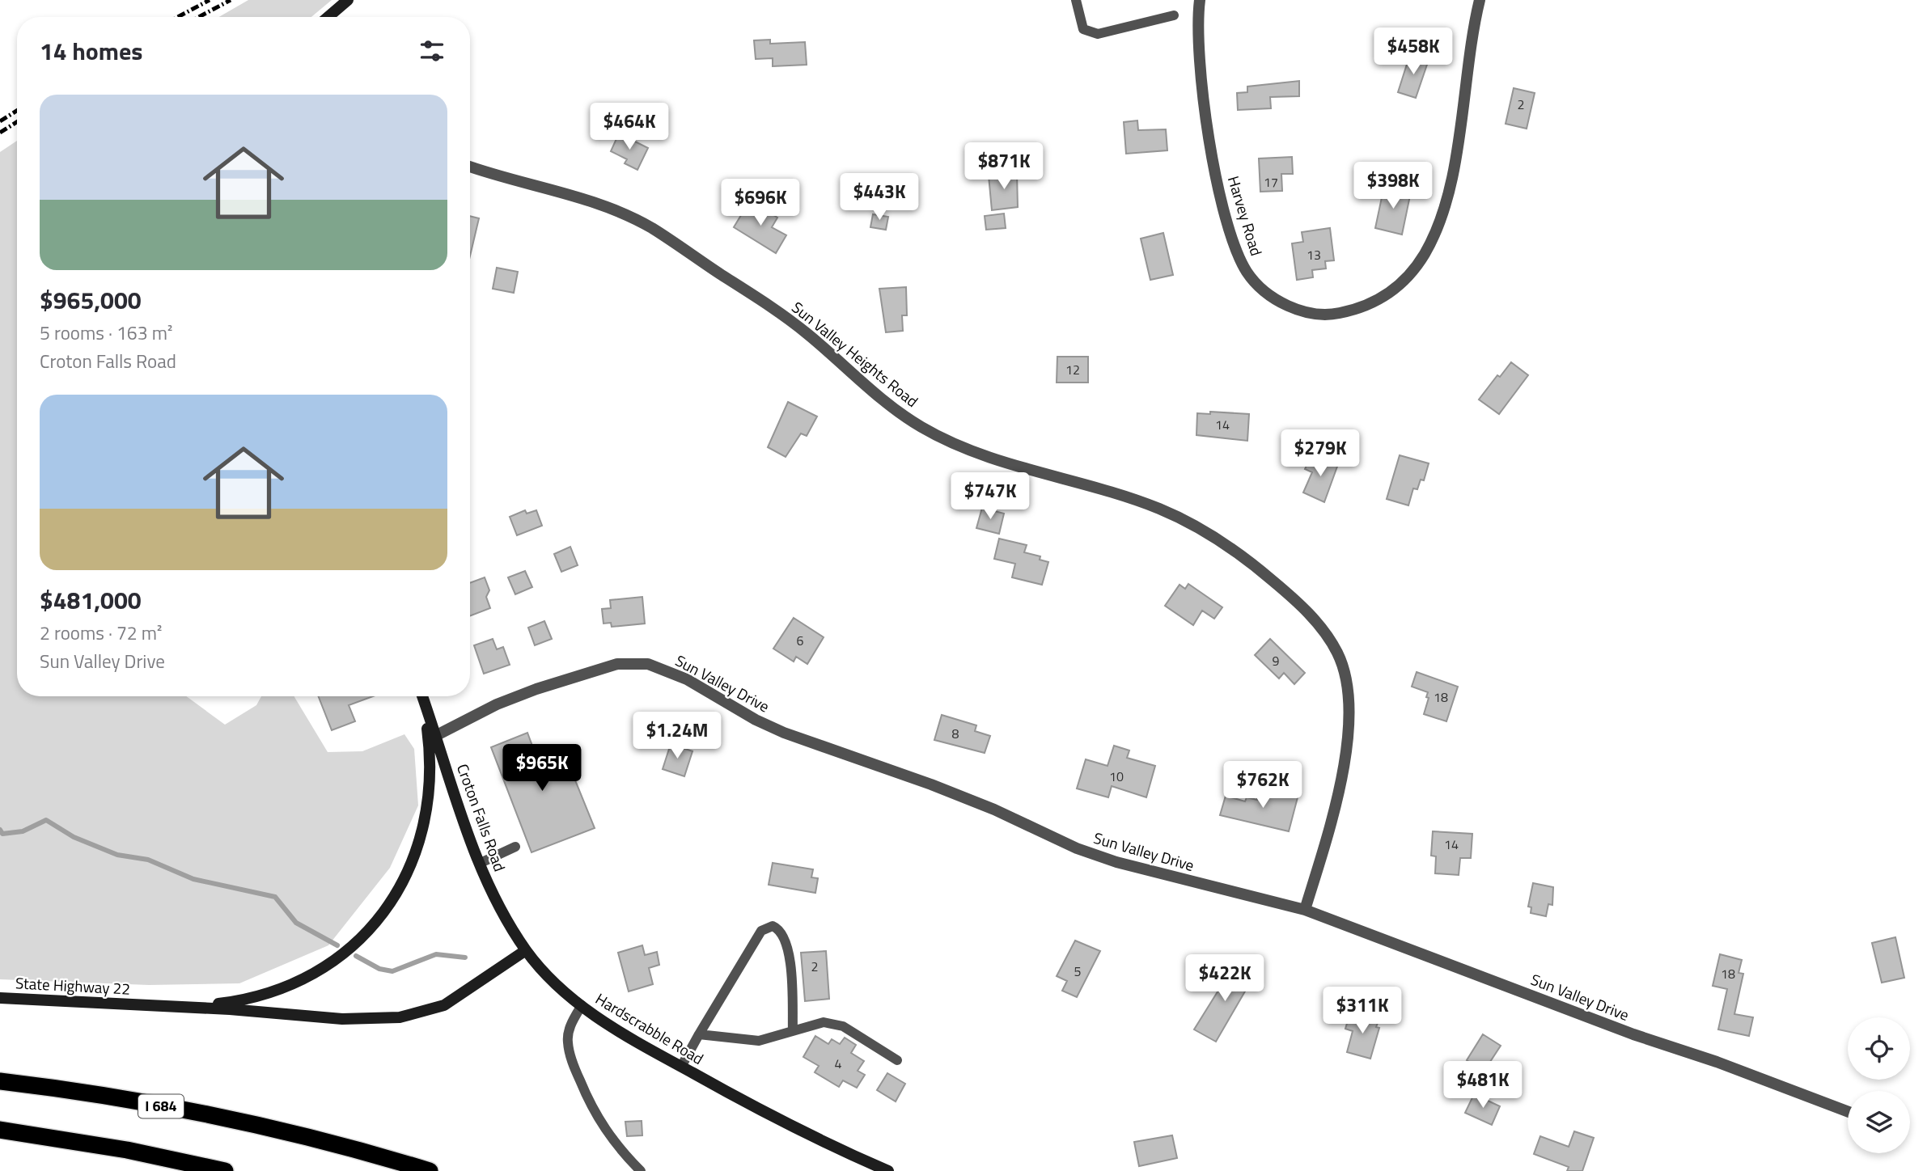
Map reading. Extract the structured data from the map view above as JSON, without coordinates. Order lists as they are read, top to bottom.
{
  "streets": {
    "highway": ["I 684"],
    "main road": ["Croton Falls Road", "State Highway 22", "Hardscrabble Road"],
    "street": ["Harvey Road", "Sun Valley Heights Road", "Sun Valley Drive"]
  },
  "crossings": [
    ["Sun Valley Heights Road", "Sun Valley Drive"],
    ["Sun Valley Drive", "Croton Falls Road"],
    ["Croton Falls Road", "Hardscrabble Road"]
  ],
  "house_numbers": [
    "2",
    "17",
    "13",
    "12",
    "14",
    "6",
    "9",
    "18",
    "8",
    "10",
    "14",
    "2",
    "5",
    "18",
    "4"
  ],
  "page": {
    "heading": "14 homes",
    "price": [
      "$458K",
      "$464K",
      "$871K",
      "$398K",
      "$443K",
      "$696K",
      "$279K",
      "$747K",
      "$1.24M",
      "$965K",
      "$762K",
      "$422K",
      "$311K",
      "$481K"
    ],
    "list": [
      {
        "name": "$965,000",
        "note": "5 rooms · 163 m² · Croton Falls Road"
      },
      {
        "name": "$481,000",
        "note": "2 rooms · 72 m² · Sun Valley Drive"
      }
    ]
  }
}
